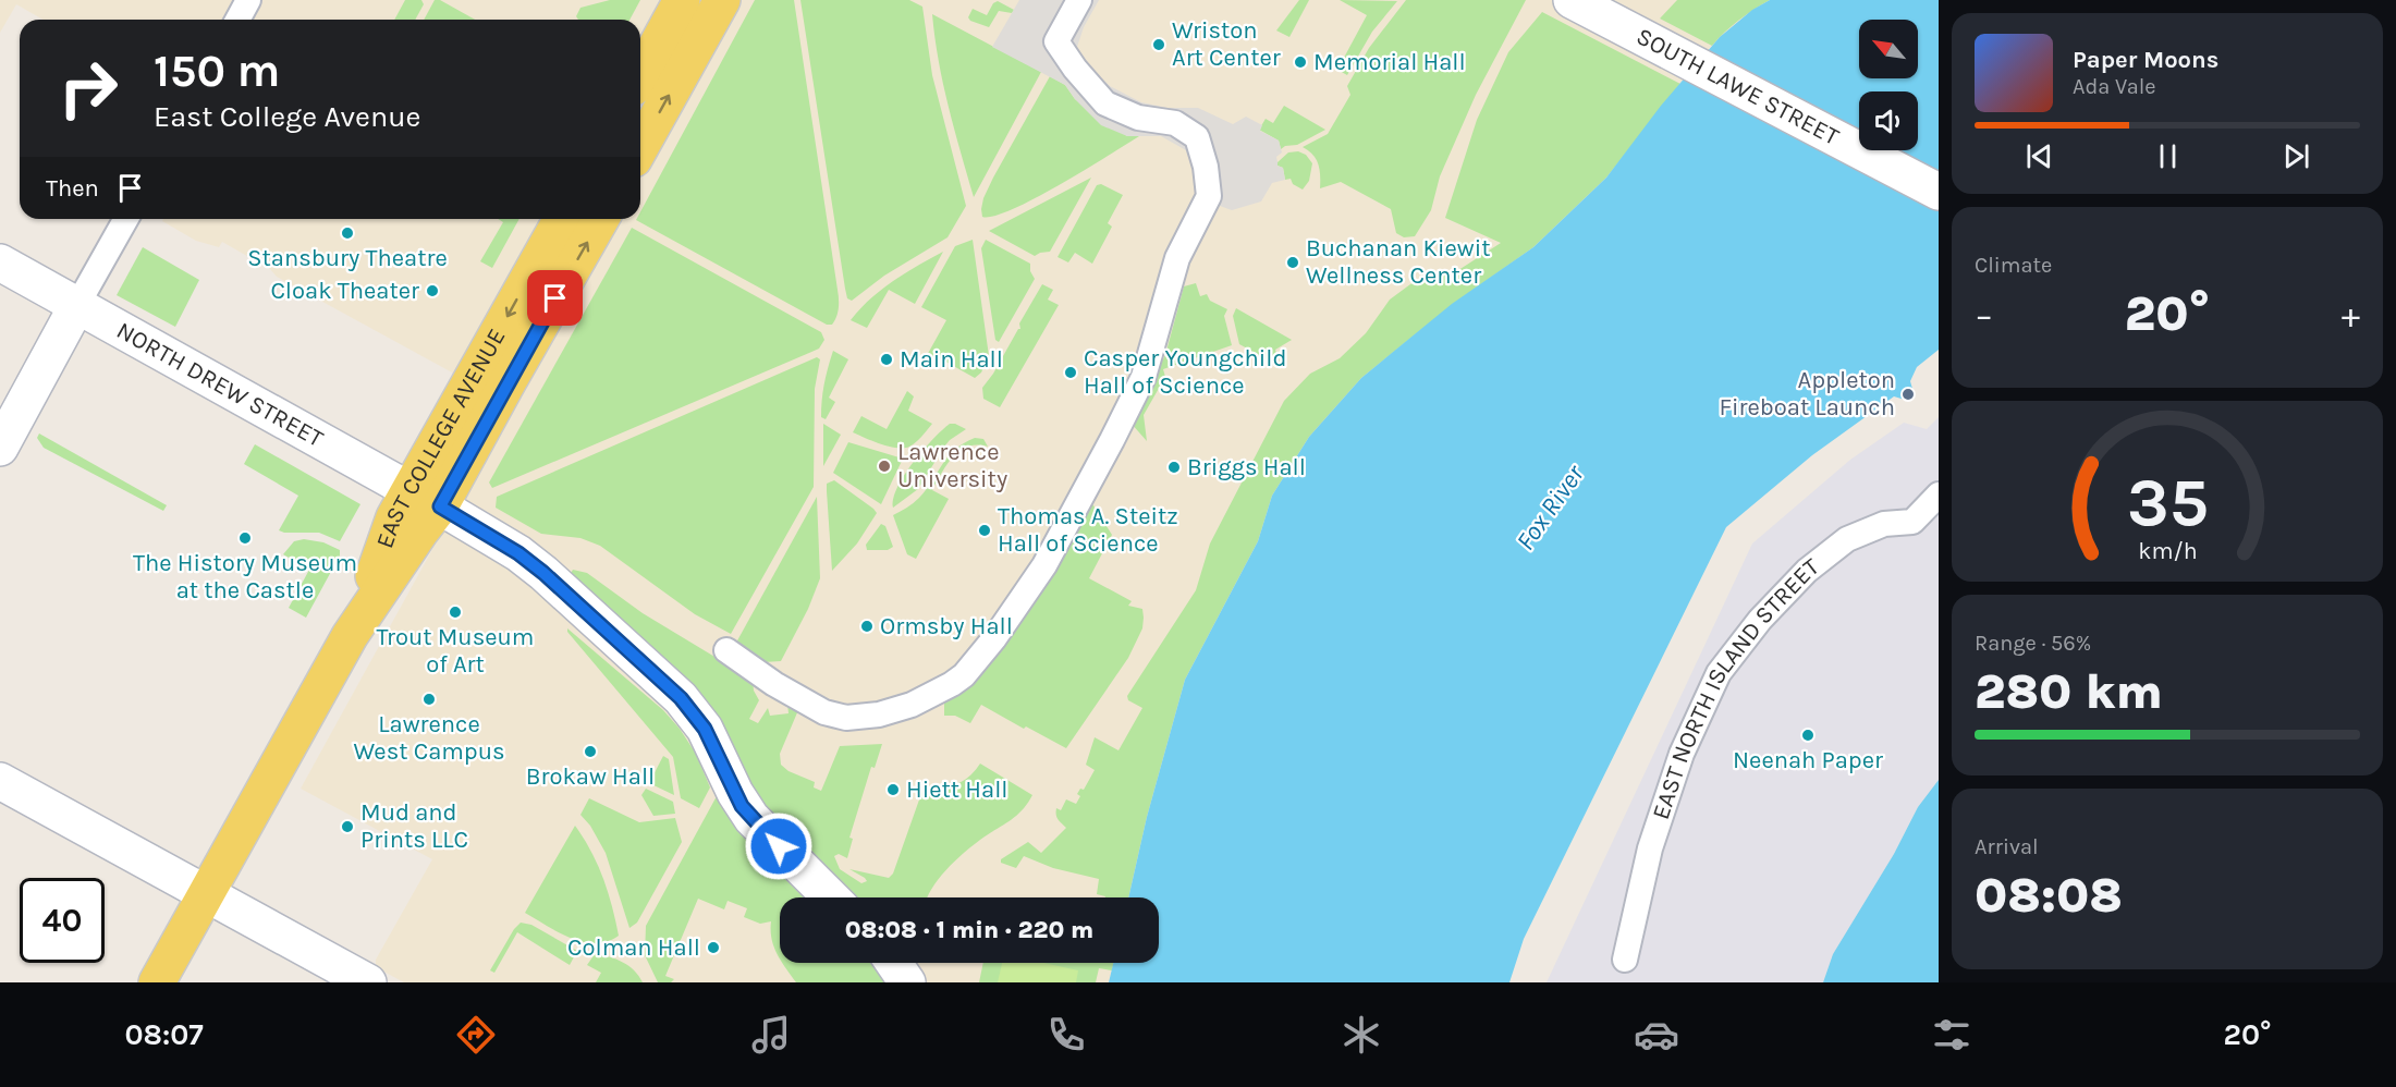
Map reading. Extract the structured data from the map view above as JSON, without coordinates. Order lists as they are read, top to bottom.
{
  "streets": {
    "main road": ["EAST COLLEGE AVENUE"],
    "street": ["SOUTH LAWE STREET", "NORTH DREW STREET", "EAST NORTH ISLAND STREET"]
  },
  "crossings": [
    ["NORTH DREW STREET", "EAST COLLEGE AVENUE"]
  ],
  "water": ["Fox River"],
  "places": [
    "Wriston Art Center",
    "Memorial Hall",
    "Stansbury Theatre",
    "Buchanan Kiewit Wellness Center",
    "Cloak Theater",
    "Main Hall",
    "Casper Youngchild Hall of Science",
    "Appleton Fireboat Launch",
    "Lawrence University",
    "Briggs Hall",
    "Thomas A. Steitz Hall of Science",
    "The History Museum at the Castle",
    "Trout Museum of Art",
    "Ormsby Hall",
    "Lawrence West Campus",
    "Neenah Paper",
    "Brokaw Hall",
    "Hiett Hall",
    "Mud and Prints LLC",
    "Colman Hall"
  ],
  "north": "top left",
  "page": {
    "turn": ["150 m", "East College Avenue"],
    "song": ["Paper Moons", "Ada Vale"],
    "then": "Then",
    "tile": [
      "Climate",
      ["Range · 56%", "280 km"],
      ["Arrival", "08:08"]
    ],
    "heat": ["−", "20°", "+"],
    "limit": "40",
    "trip": "08:08 · 1 min · 220 m",
    "tabs": ["08:07", "20°"],
    "gauge": ["35", "km/h"]
  }
}
